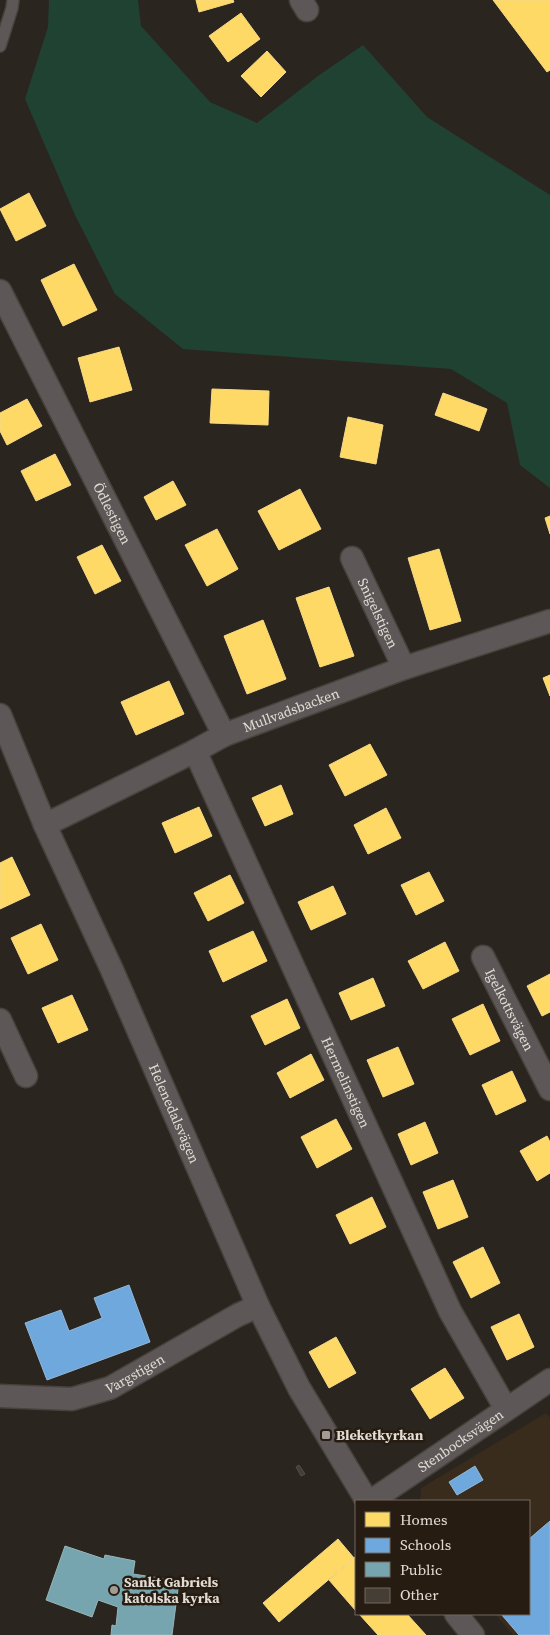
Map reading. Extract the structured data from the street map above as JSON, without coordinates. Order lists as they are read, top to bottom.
{
  "streets": {
    "street": [
      "Ödlestigen",
      "Snigelstigen",
      "Mullvadsbacken",
      "Igelkottsvägen",
      "Hermelinstigen",
      "Helenedalsvägen",
      "Vargstigen",
      "Stenbocksvägen"
    ]
  },
  "crossings": [
    ["Ödlestigen", "Mullvadsbacken"],
    ["Snigelstigen", "Mullvadsbacken"],
    ["Mullvadsbacken", "Hermelinstigen"],
    ["Mullvadsbacken", "Helenedalsvägen"],
    ["Hermelinstigen", "Stenbocksvägen"],
    ["Helenedalsvägen", "Vargstigen"]
  ],
  "places": {
    "transit": ["Bleketkyrkan"],
    "other": ["Sankt Gabriels katolska kyrka"]
  },
  "legend": [
    "Homes",
    "Schools",
    "Public",
    "Other"
  ]
}
